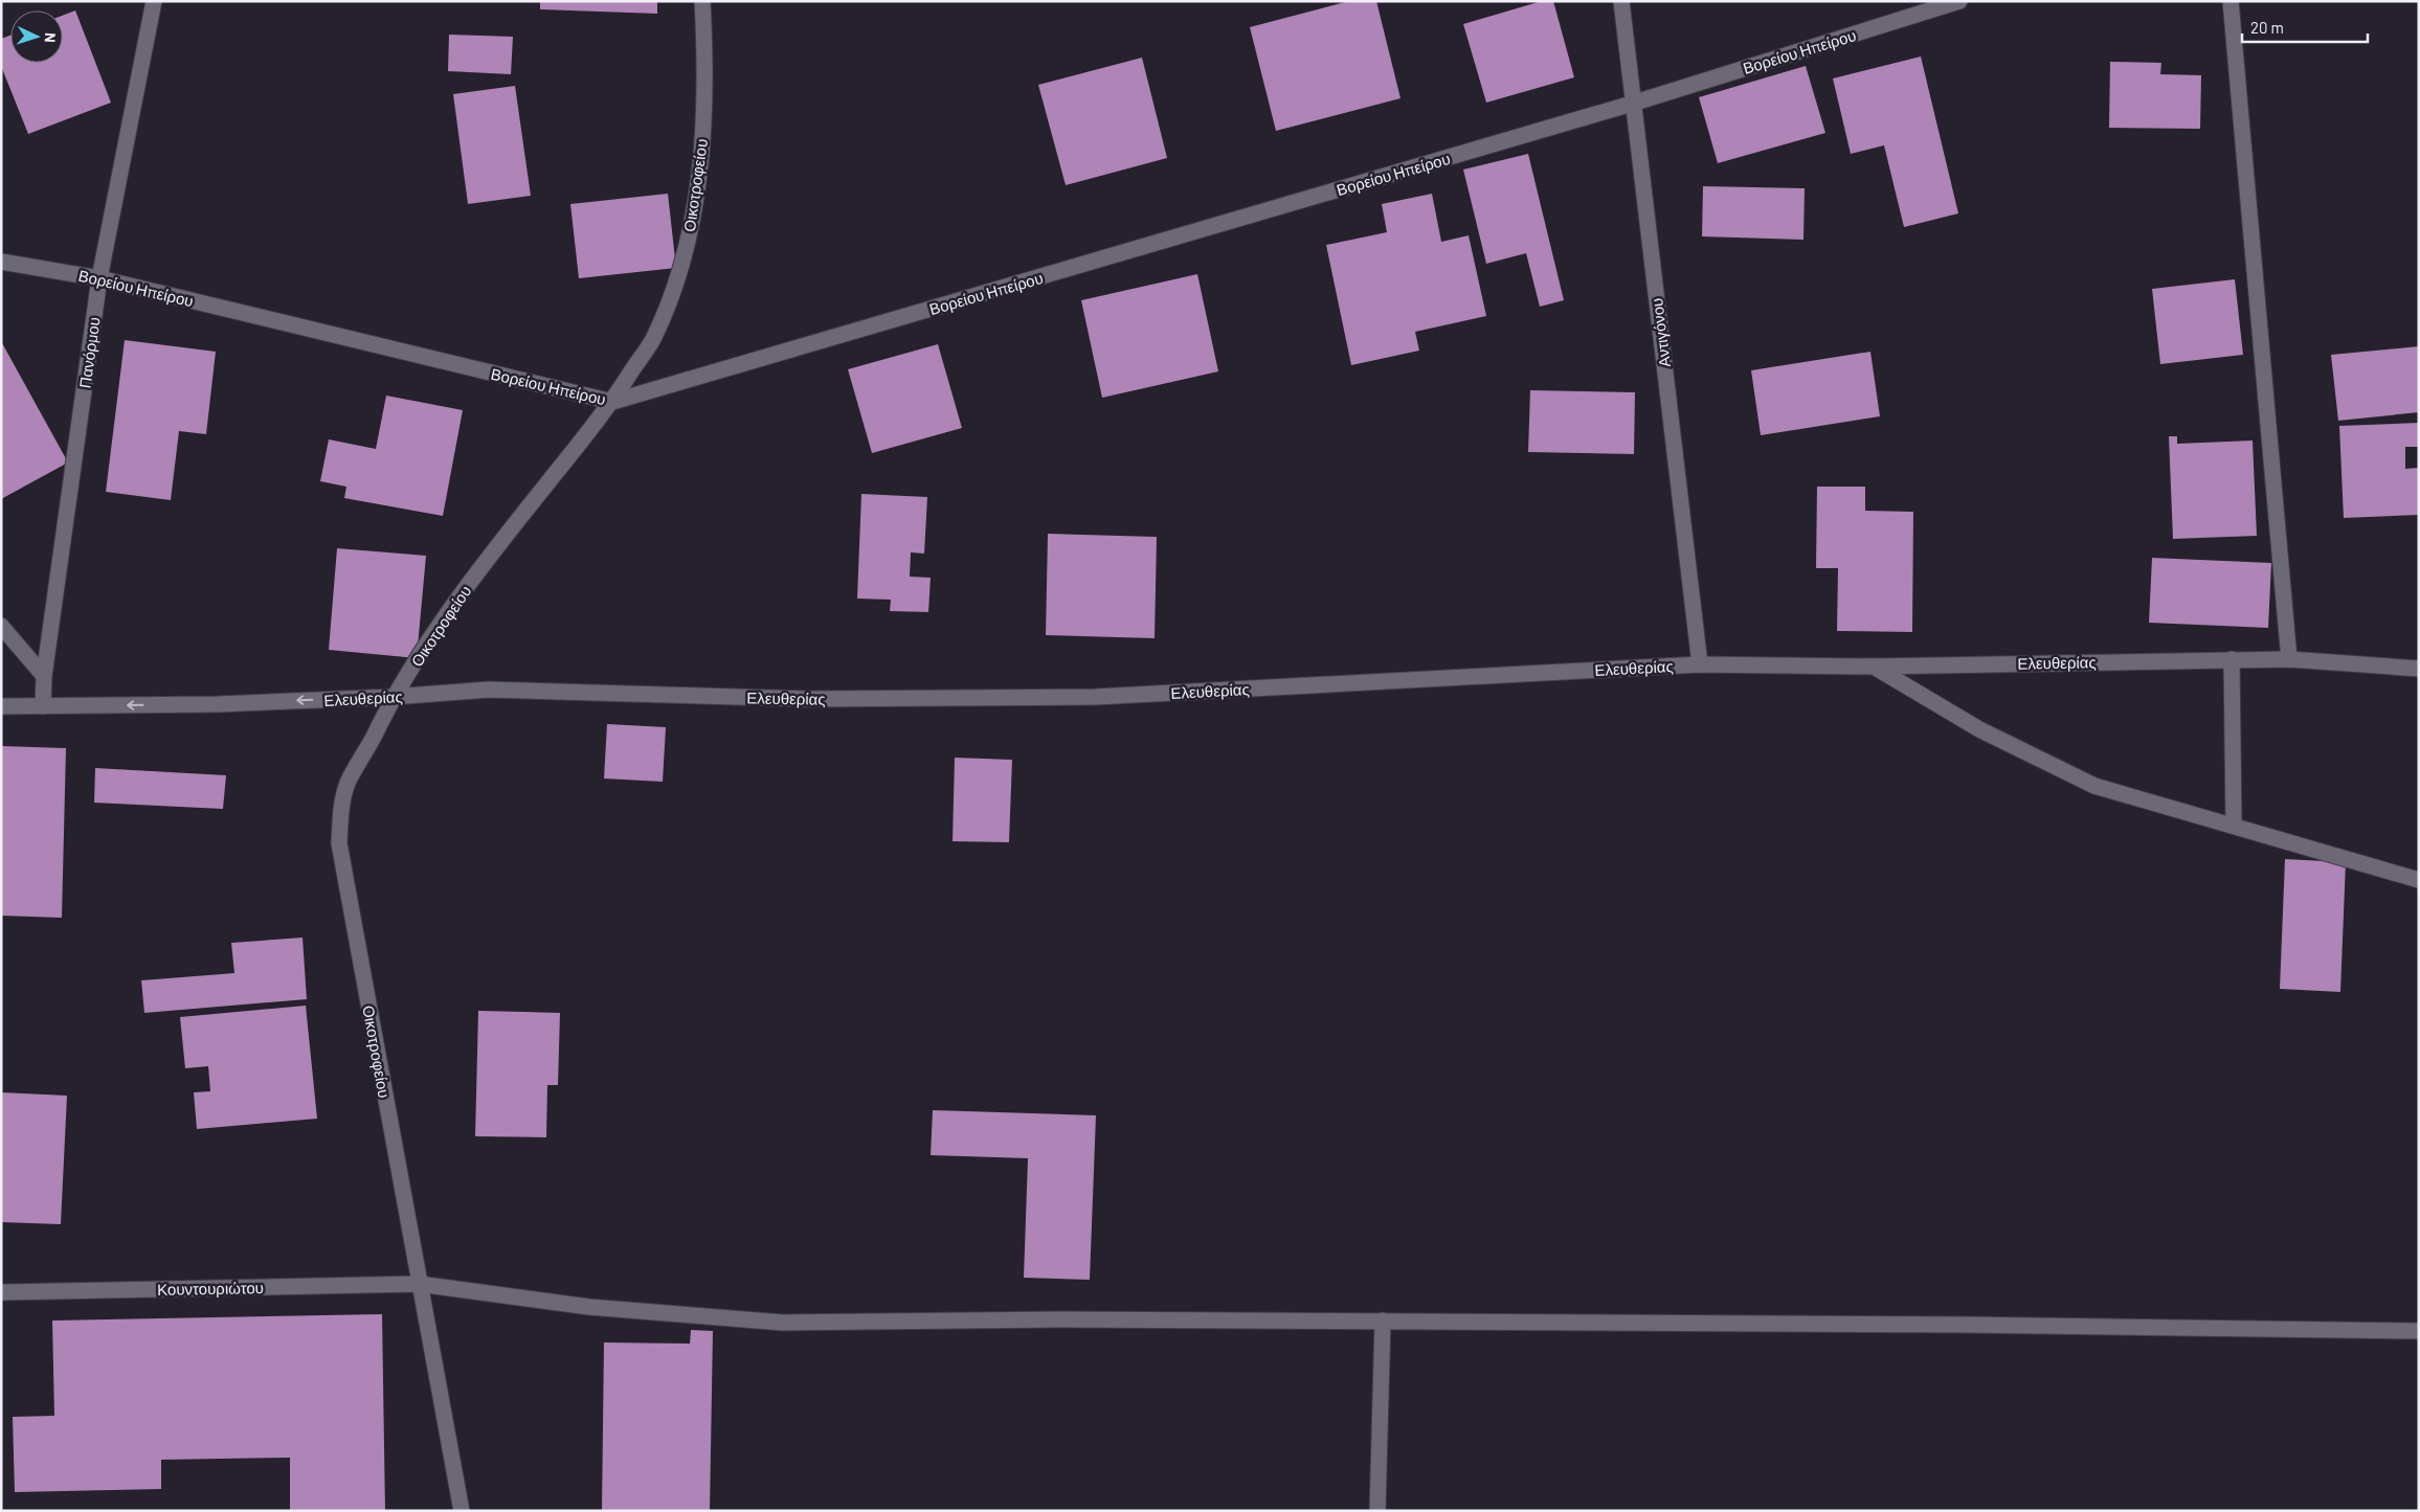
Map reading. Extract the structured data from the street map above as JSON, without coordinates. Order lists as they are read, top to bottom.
{
  "streets": {
    "street": [
      "Βορείου Ηπείρου",
      "Οικοτροφείου",
      "Αντιγόνου",
      "Πανόρμου",
      "Ελευθερίας",
      "Κουντουριώτου"
    ]
  },
  "crossings": [
    ["Βορείου Ηπείρου", "Οικοτροφείου"],
    ["Βορείου Ηπείρου", "Αντιγόνου"],
    ["Βορείου Ηπείρου", "Πανόρμου"],
    ["Οικοτροφείου", "Ελευθερίας"],
    ["Οικοτροφείου", "Κουντουριώτου"],
    ["Αντιγόνου", "Ελευθερίας"],
    ["Πανόρμου", "Ελευθερίας"]
  ],
  "scale_bar": "20 m",
  "north": "right"
}
